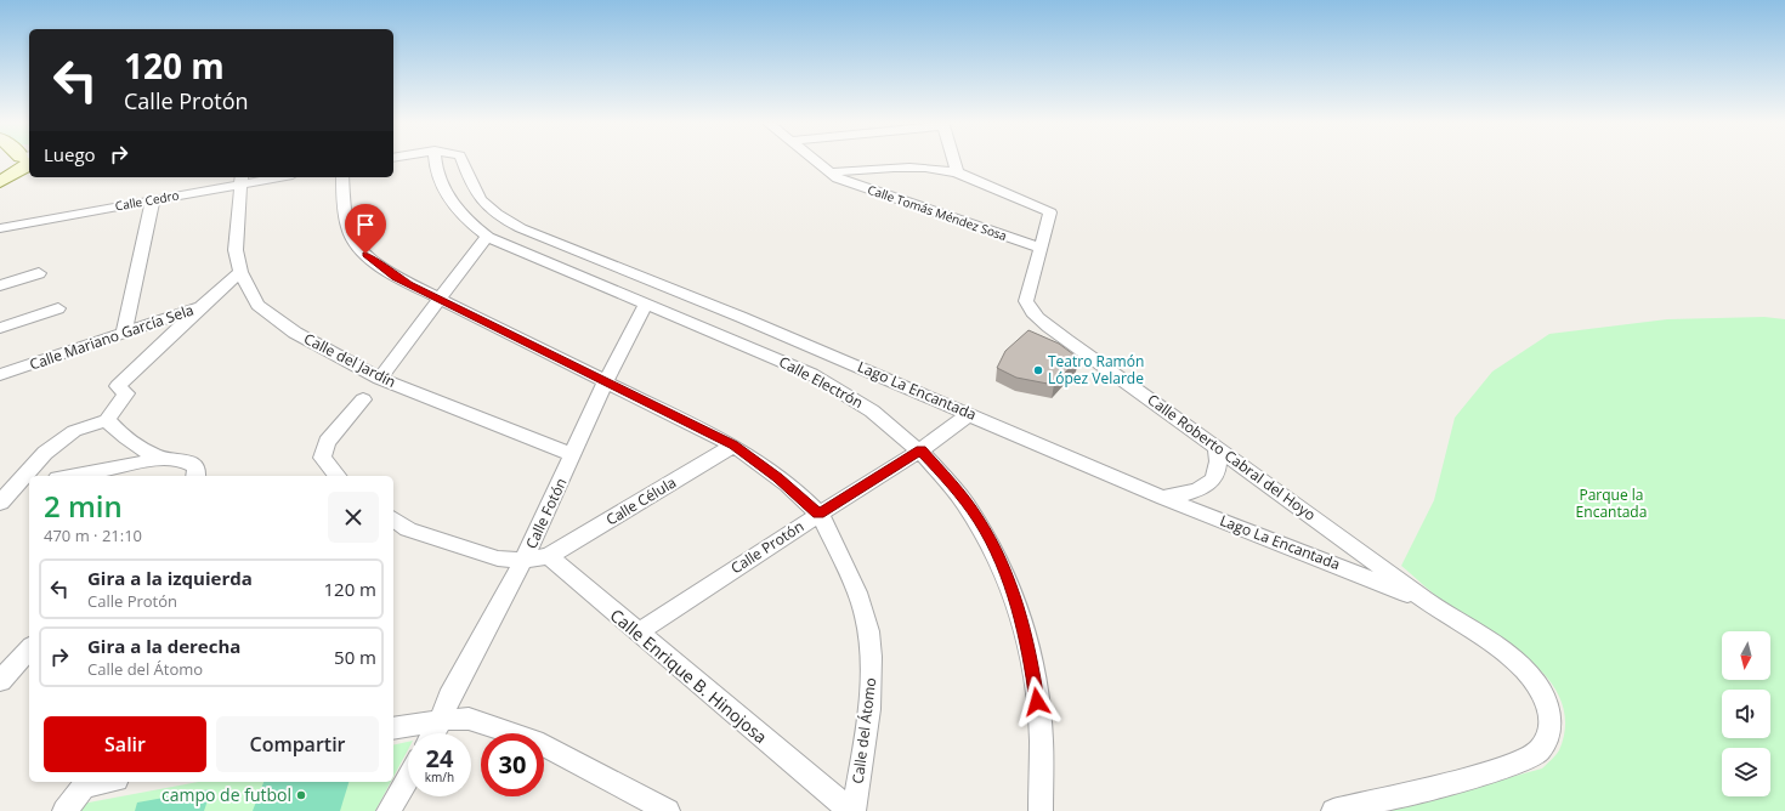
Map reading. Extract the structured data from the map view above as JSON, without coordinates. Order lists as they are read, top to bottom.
{
  "streets": {
    "street": [
      "Calle Cedro",
      "Calle Tomás Méndez Sosa",
      "Calle Mariano García Sela",
      "Calle del Jardín",
      "Calle Electrón",
      "Lago La Encantada",
      "Calle Roberto Cabral del Hoyo",
      "Calle Célula",
      "Calle Fotón",
      "Calle Protón",
      "Calle Enrique B. Hinojosa",
      "Calle del Átomo"
    ]
  },
  "crossings": [
    ["Calle Cedro", "Calle del Jardín"],
    ["Calle Tomás Méndez Sosa", "Calle Roberto Cabral del Hoyo"],
    ["Calle Mariano García Sela", "Calle del Jardín"],
    ["Calle del Jardín", "Calle Fotón"],
    ["Calle Electrón", "Calle Fotón"],
    ["Calle Electrón", "Calle Protón"],
    ["Lago La Encantada", "Calle Roberto Cabral del Hoyo"],
    ["Lago La Encantada", "Calle Protón"],
    ["Calle Célula", "Calle Enrique B. Hinojosa"],
    ["Calle Célula", "Calle del Átomo"],
    ["Calle Fotón", "Calle del Átomo"],
    ["Calle Protón", "Calle Enrique B. Hinojosa"],
    ["Calle Protón", "Calle del Átomo"]
  ],
  "parks": ["Parque la Encantada"],
  "places": ["Teatro Ramón López Velarde", "campo de futbol"],
  "north": "bottom",
  "page": {
    "turn": ["120 m", "Calle Protón"],
    "then": "Luego",
    "heading": ["2 min", "470 m · 21:10"],
    "list": [
      {
        "name": "Gira a la izquierda",
        "note": "Calle Protón",
        "value": "120 m"
      },
      {
        "name": "Gira a la derecha",
        "note": "Calle del Átomo",
        "value": "50 m"
      }
    ],
    "buttons": ["Salir", "Compartir"],
    "speed": "24 km/h",
    "limit": "30"
  }
}
